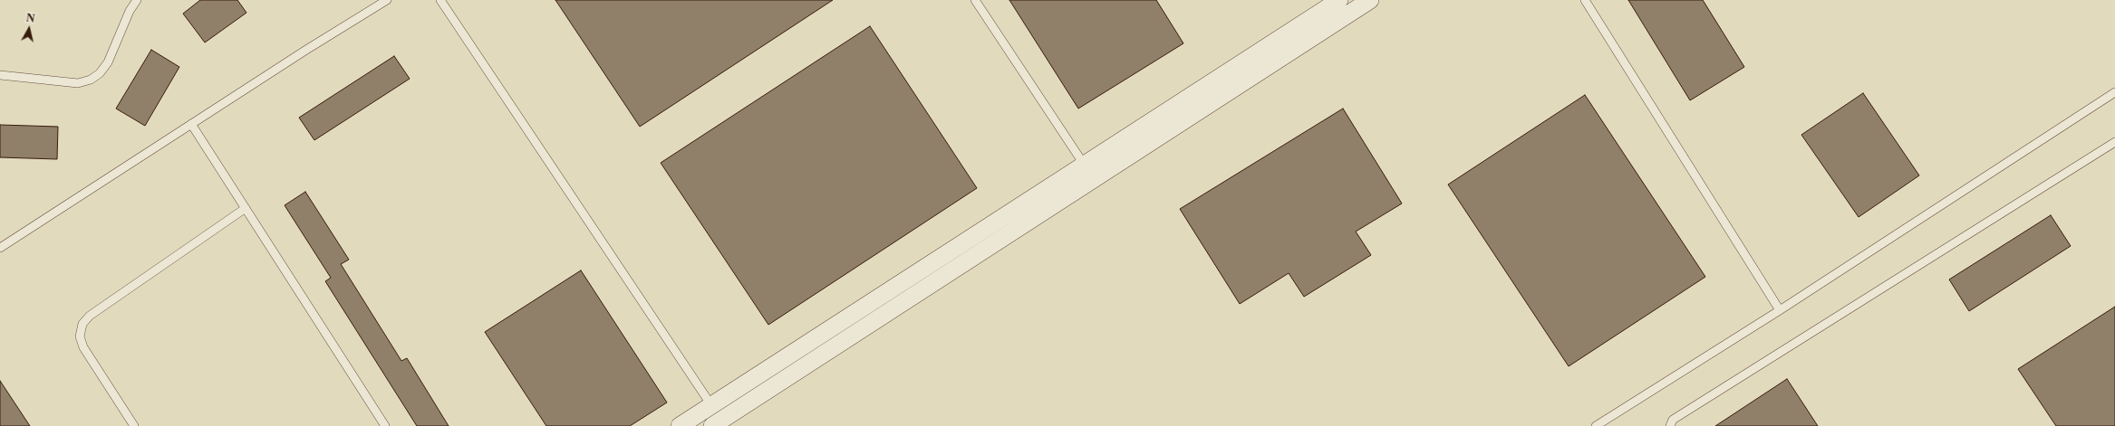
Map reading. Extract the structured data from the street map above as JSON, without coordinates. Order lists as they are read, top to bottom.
{
  "north": "top"
}
